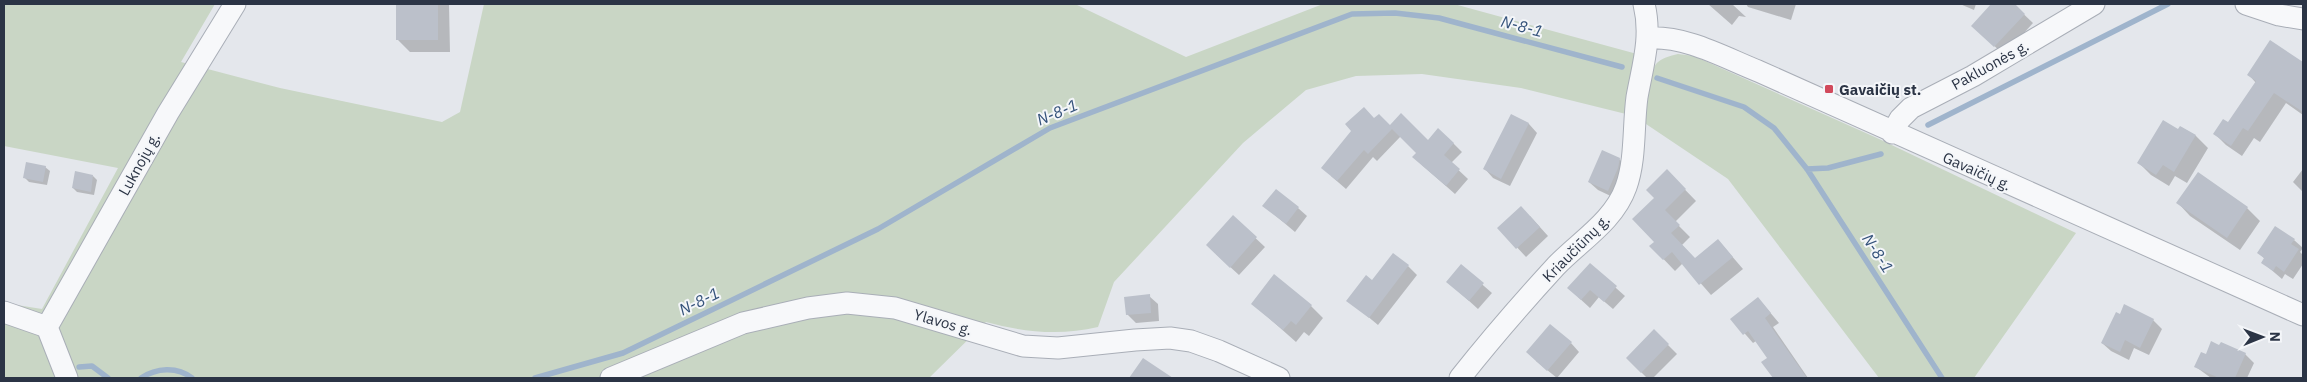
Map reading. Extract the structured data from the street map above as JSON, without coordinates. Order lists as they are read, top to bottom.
{
  "streets": {
    "street": [
      "Pakluonės g.",
      "Luknojų g.",
      "Gavaičių g.",
      "Kriaučiūnų g.",
      "Ylavos g."
    ]
  },
  "crossings": [
    ["Pakluonės g.", "Gavaičių g."],
    ["Gavaičių g.", "Kriaučiūnų g."]
  ],
  "water": ["N-8-1"],
  "places": {
    "transit": ["Gavaičių st."]
  },
  "north": "right"
}
